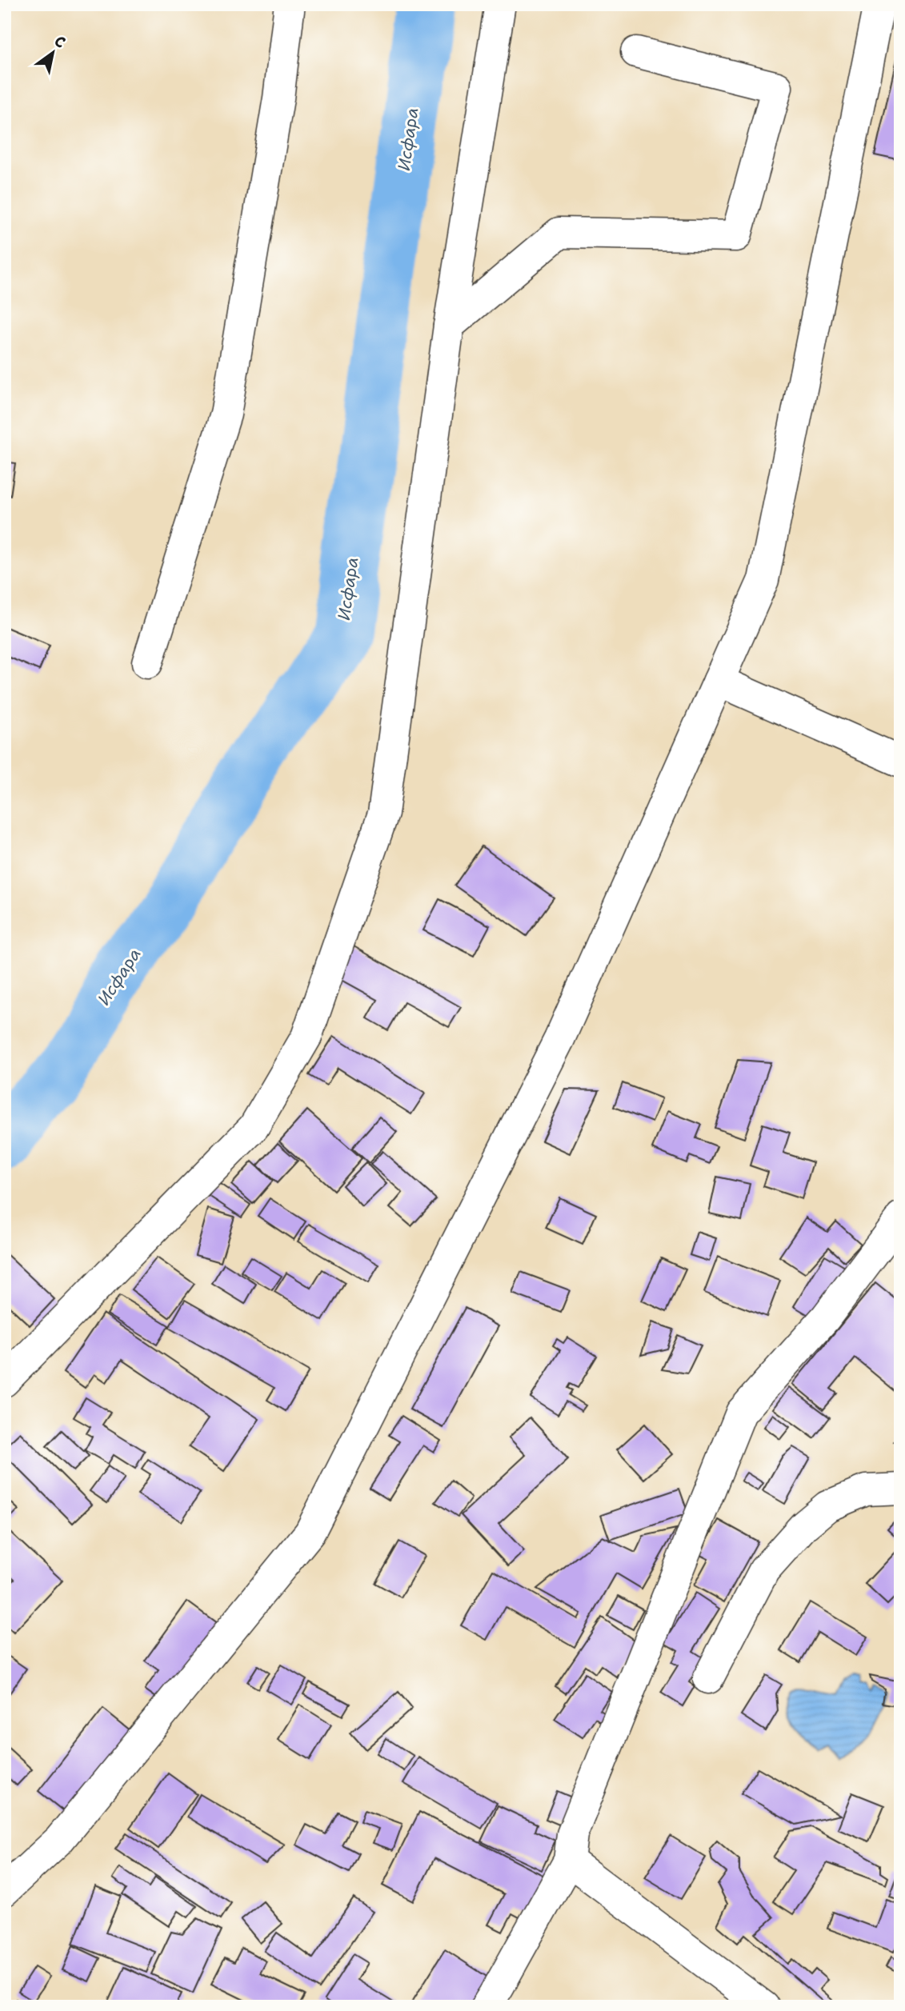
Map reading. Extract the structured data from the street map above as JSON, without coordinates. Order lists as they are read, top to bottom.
{
  "water": ["Исфара"],
  "north": "top right"
}
